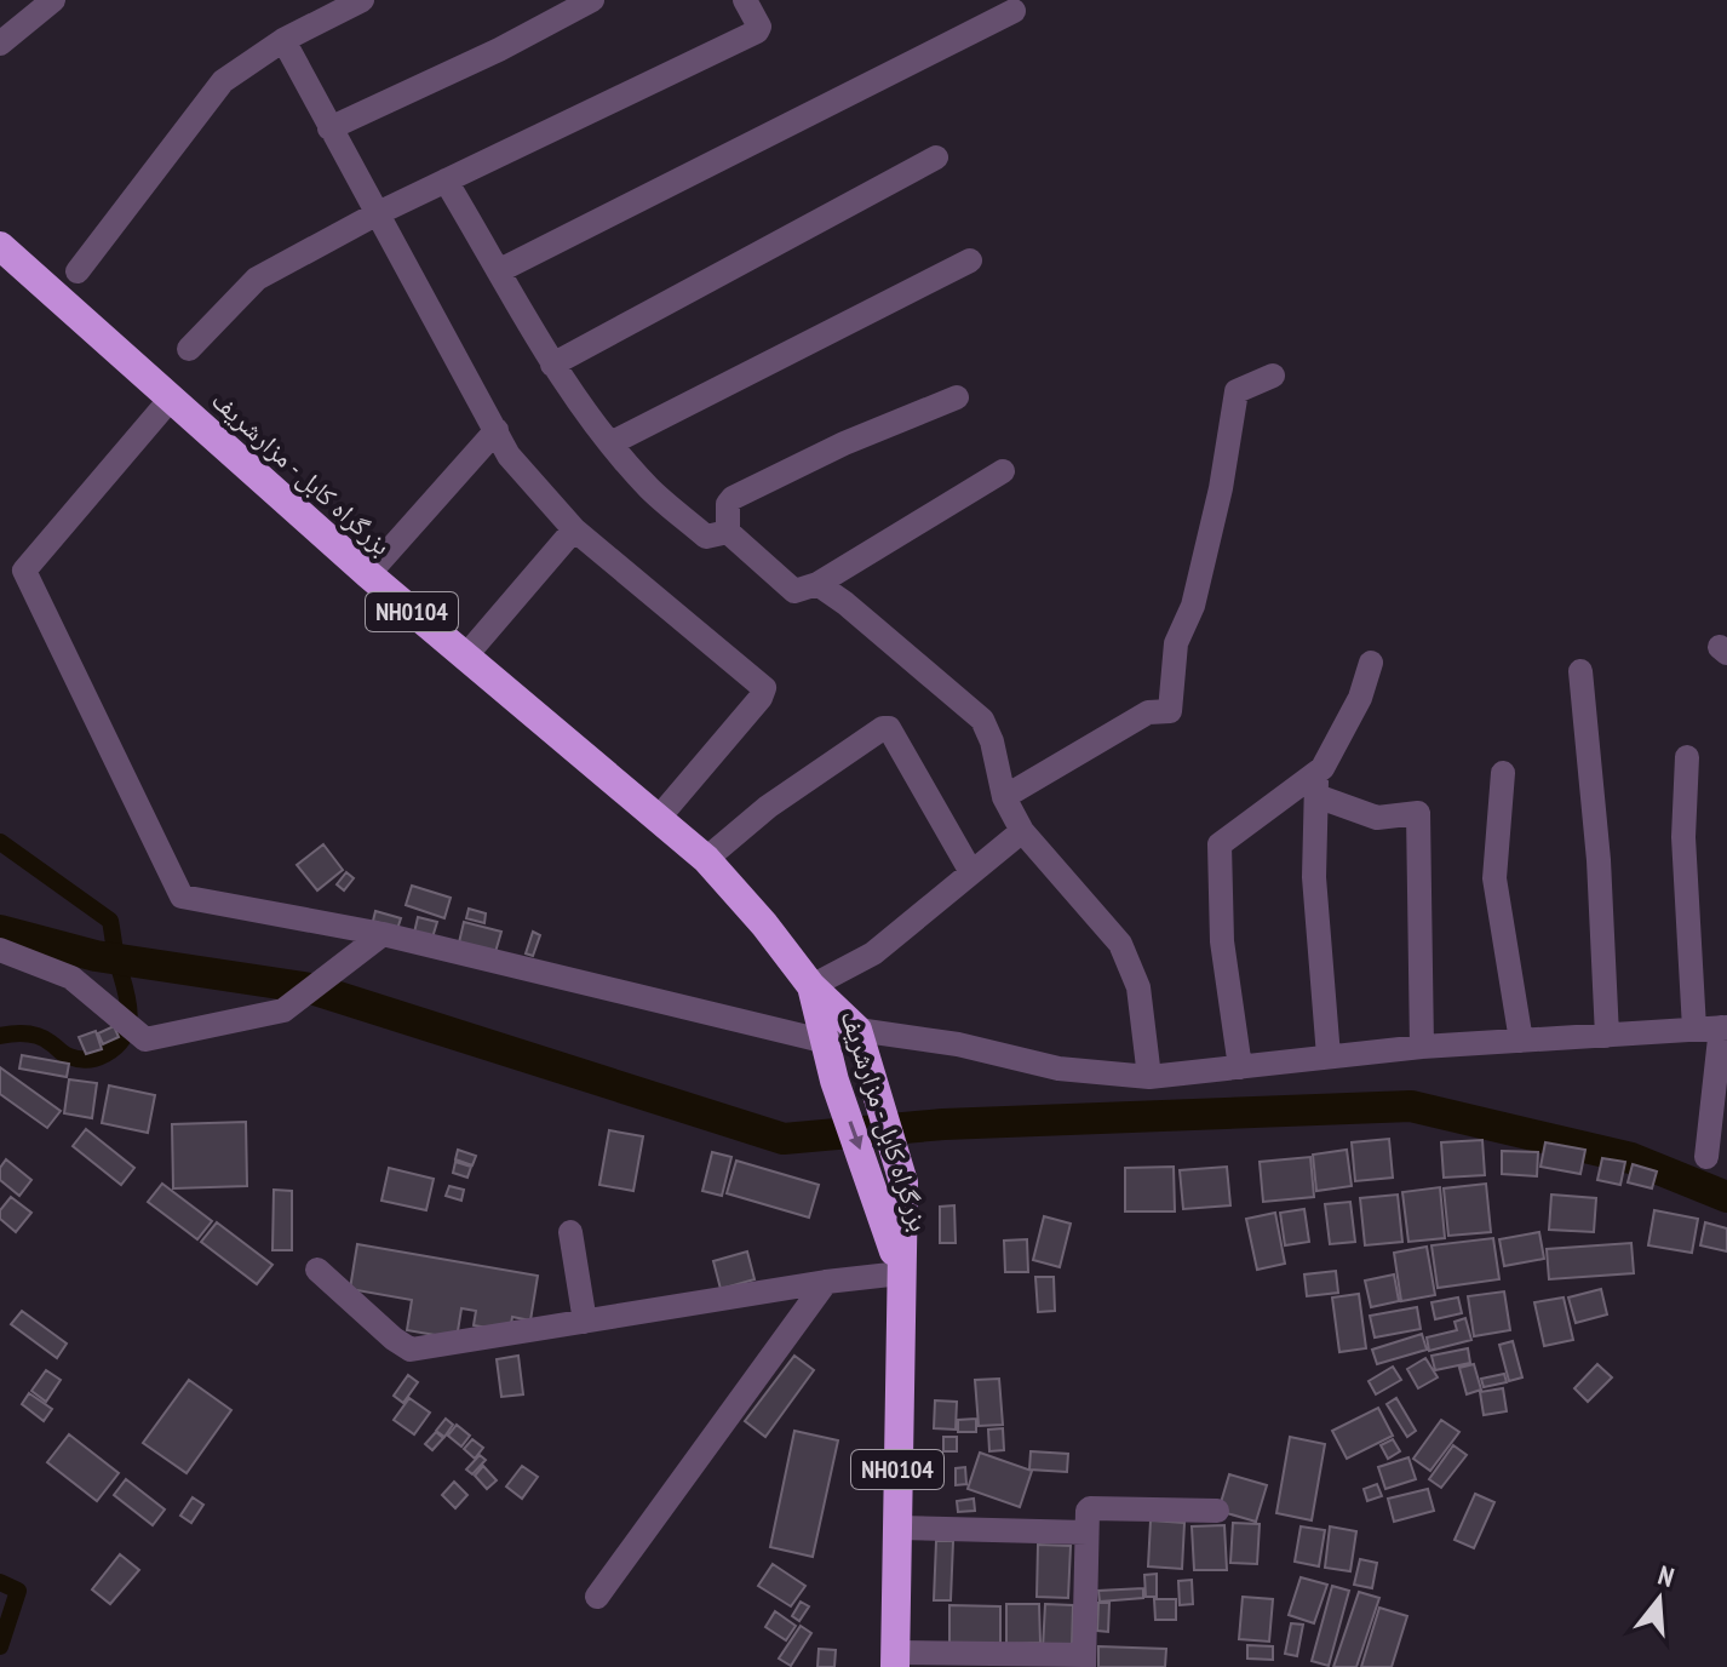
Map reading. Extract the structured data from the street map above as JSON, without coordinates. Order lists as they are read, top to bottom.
{
  "streets": {
    "highway": ["بزرگراه کابل - مزارشریف", "NH0104"]
  },
  "north": "top"
}
